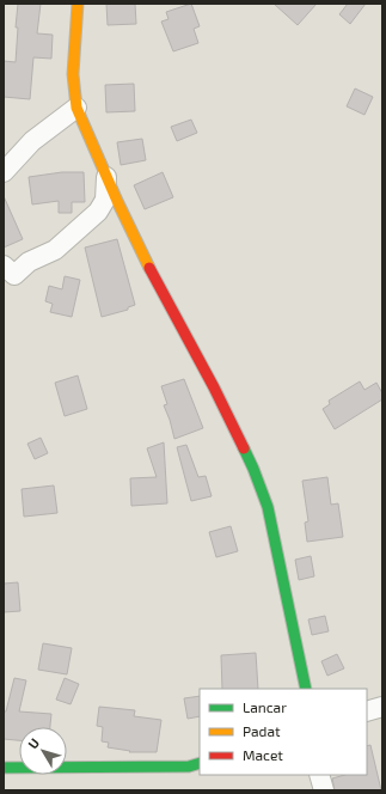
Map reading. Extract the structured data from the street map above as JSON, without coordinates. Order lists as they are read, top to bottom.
{
  "legend": ["Lancar", "Padat", "Macet"],
  "north": "top left"
}
